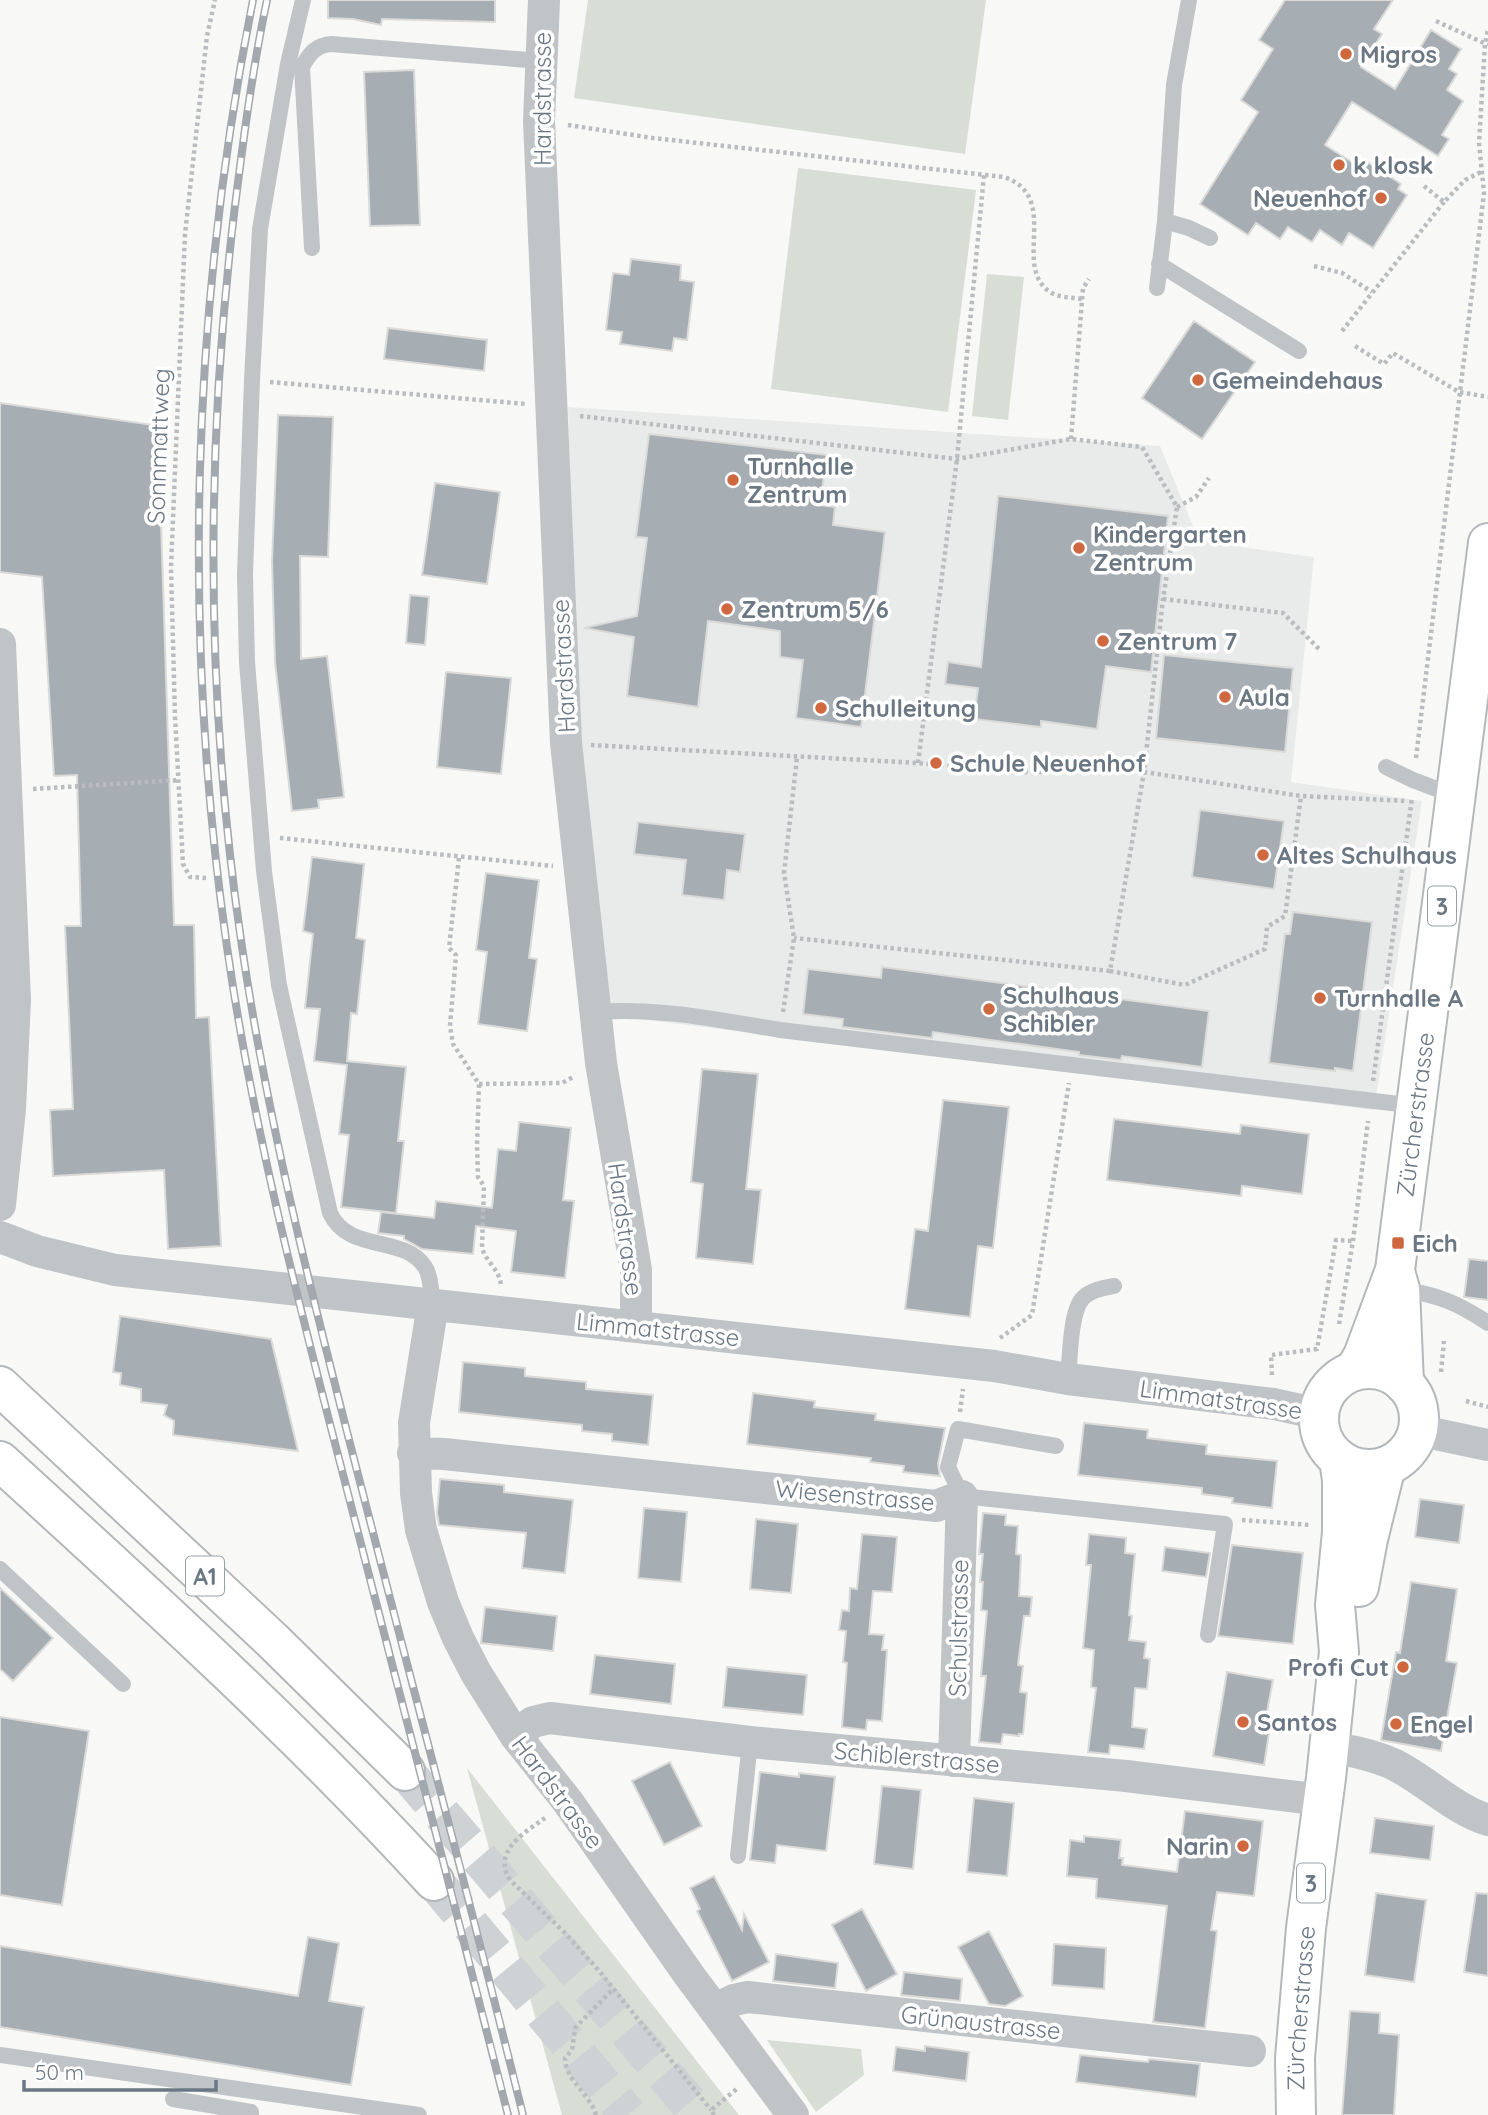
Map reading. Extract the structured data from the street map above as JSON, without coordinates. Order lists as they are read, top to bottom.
{
  "streets": {
    "main road": ["3", "Zürcherstrasse", "A1"],
    "street": [
      "Hardstrasse",
      "Limmatstrasse",
      "Wiesenstrasse",
      "Schulstrasse",
      "Schiblerstrasse",
      "Grünaustrasse"
    ],
    "path": ["Sonnmattweg"]
  },
  "crossings": [
    ["Hardstrasse", "Limmatstrasse"],
    ["Hardstrasse", "Wiesenstrasse"],
    ["Hardstrasse", "Schiblerstrasse"],
    ["Hardstrasse", "Grünaustrasse"],
    ["Zürcherstrasse", "Limmatstrasse"],
    ["Zürcherstrasse", "Schiblerstrasse"],
    ["Wiesenstrasse", "Schulstrasse"],
    ["Schulstrasse", "Schiblerstrasse"]
  ],
  "places": {
    "other": [
      "Migros",
      "k klosk",
      "Neuenhof",
      "Gemeindehaus",
      "Turnhalle Zentrum",
      "Kindergarten Zentrum",
      "Zentrum 5/6",
      "Zentrum 7",
      "Aula",
      "Schulleitung",
      "Schule Neuenhof",
      "Altes Schulhaus",
      "Turnhalle A",
      "Schulhaus Schibler",
      "Profi Cut",
      "Santos",
      "Engel",
      "Narin"
    ],
    "transit": ["Eich"]
  },
  "scale_bar": "50 m"
}
